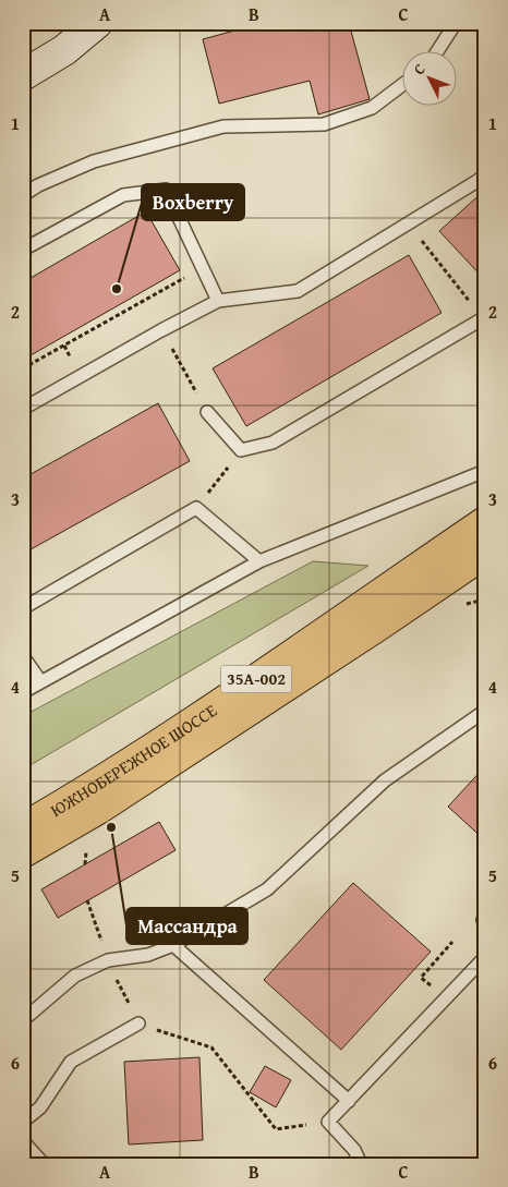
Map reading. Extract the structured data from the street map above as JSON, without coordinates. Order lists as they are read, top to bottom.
{
  "streets": {
    "highway": ["35А-002", "ЮЖНОБЕРЕЖНОЕ ШОССЕ"]
  },
  "places": ["Boxberry", "Массандра"],
  "north": "top left",
  "grid": {
    "columns": ["A", "B", "C"],
    "rows": [
      "1",
      "2",
      "3",
      "4",
      "5",
      "6"
    ]
  }
}
